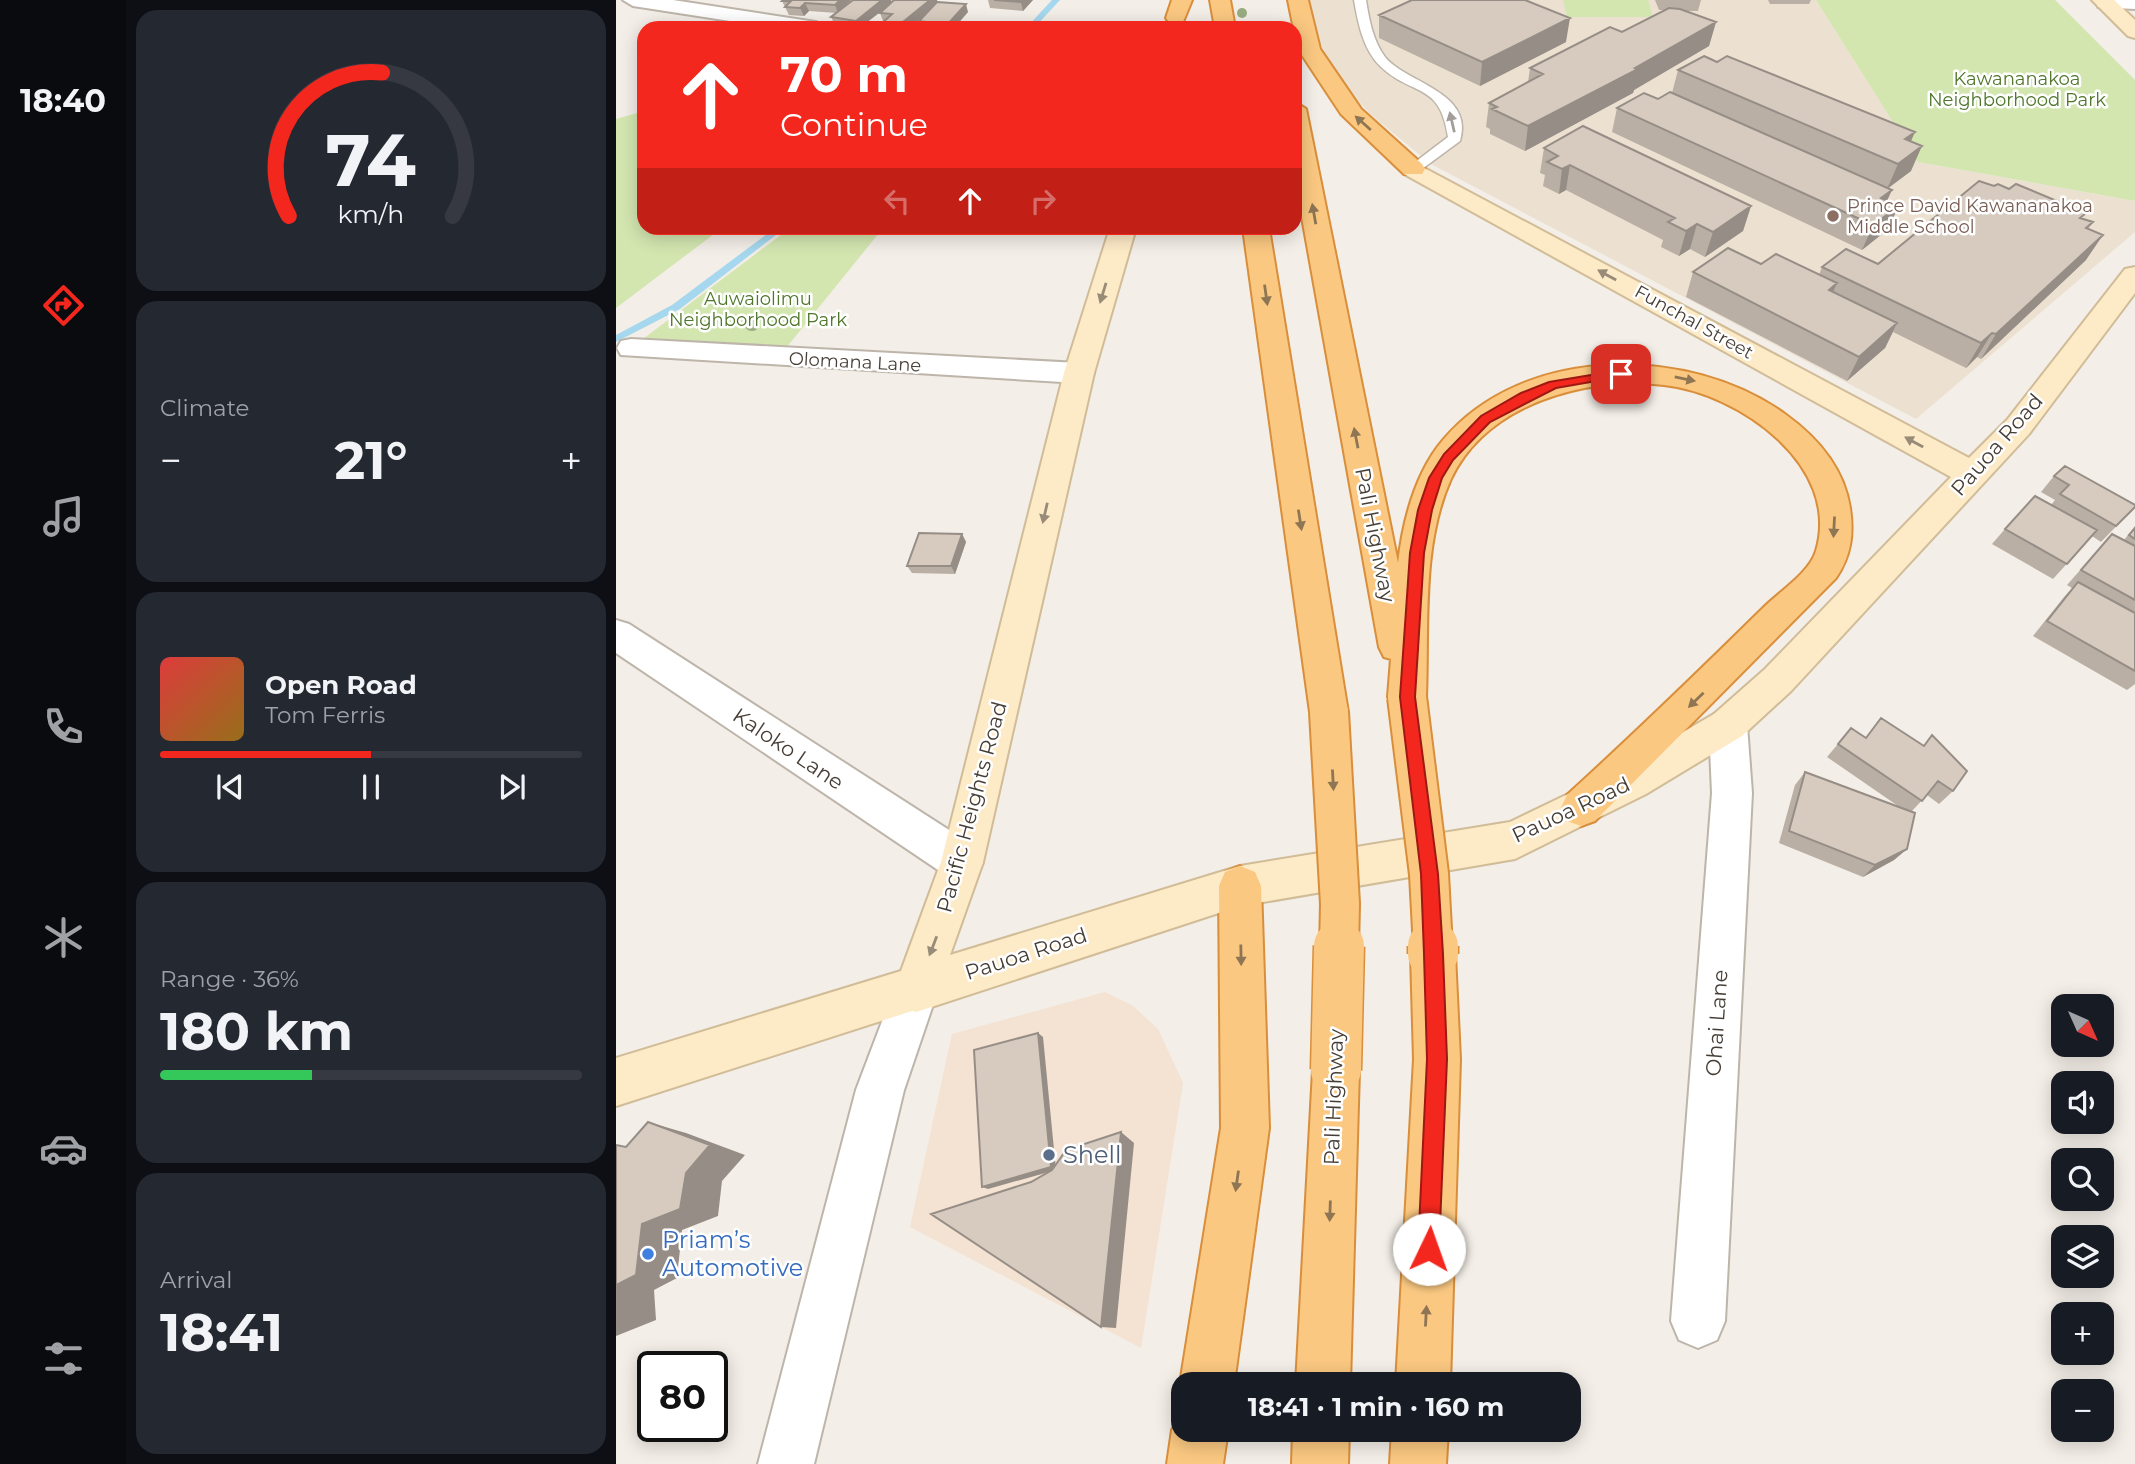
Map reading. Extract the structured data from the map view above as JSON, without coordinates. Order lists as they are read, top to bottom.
{
  "streets": {
    "highway": ["Pali Highway"],
    "main road": ["Funchal Street", "Pauoa Road", "Pacific Heights Road"],
    "street": ["Olomana Lane", "Kaloko Lane", "Ohai Lane"]
  },
  "crossings": [
    ["Funchal Street", "Pauoa Road"],
    ["Olomana Lane", "Pacific Heights Road"],
    ["Pauoa Road", "Pacific Heights Road"],
    ["Pauoa Road", "Ohai Lane"],
    ["Kaloko Lane", "Pacific Heights Road"]
  ],
  "one_way": ["Funchal Street", "Pacific Heights Road"],
  "parks": ["Kawananakoa Neighborhood Park", "Auwaiolimu Neighborhood Park"],
  "places": ["Prince David Kawananakoa Middle School", "Shell", "Priam’s Automotive"],
  "north": "bottom right",
  "page": {
    "tabs": "18:40",
    "turn": ["70 m", "Continue"],
    "tile": [
      "Climate",
      ["Range · 36%", "180 km"],
      ["Arrival", "18:41"]
    ],
    "heat": ["−", "21°", "+"],
    "song": ["Open Road", "Tom Ferris"],
    "map_buttons": ["+", "−"],
    "limit": "80",
    "trip": "18:41 · 1 min · 160 m",
    "gauge": ["74", "km/h"]
  }
}
